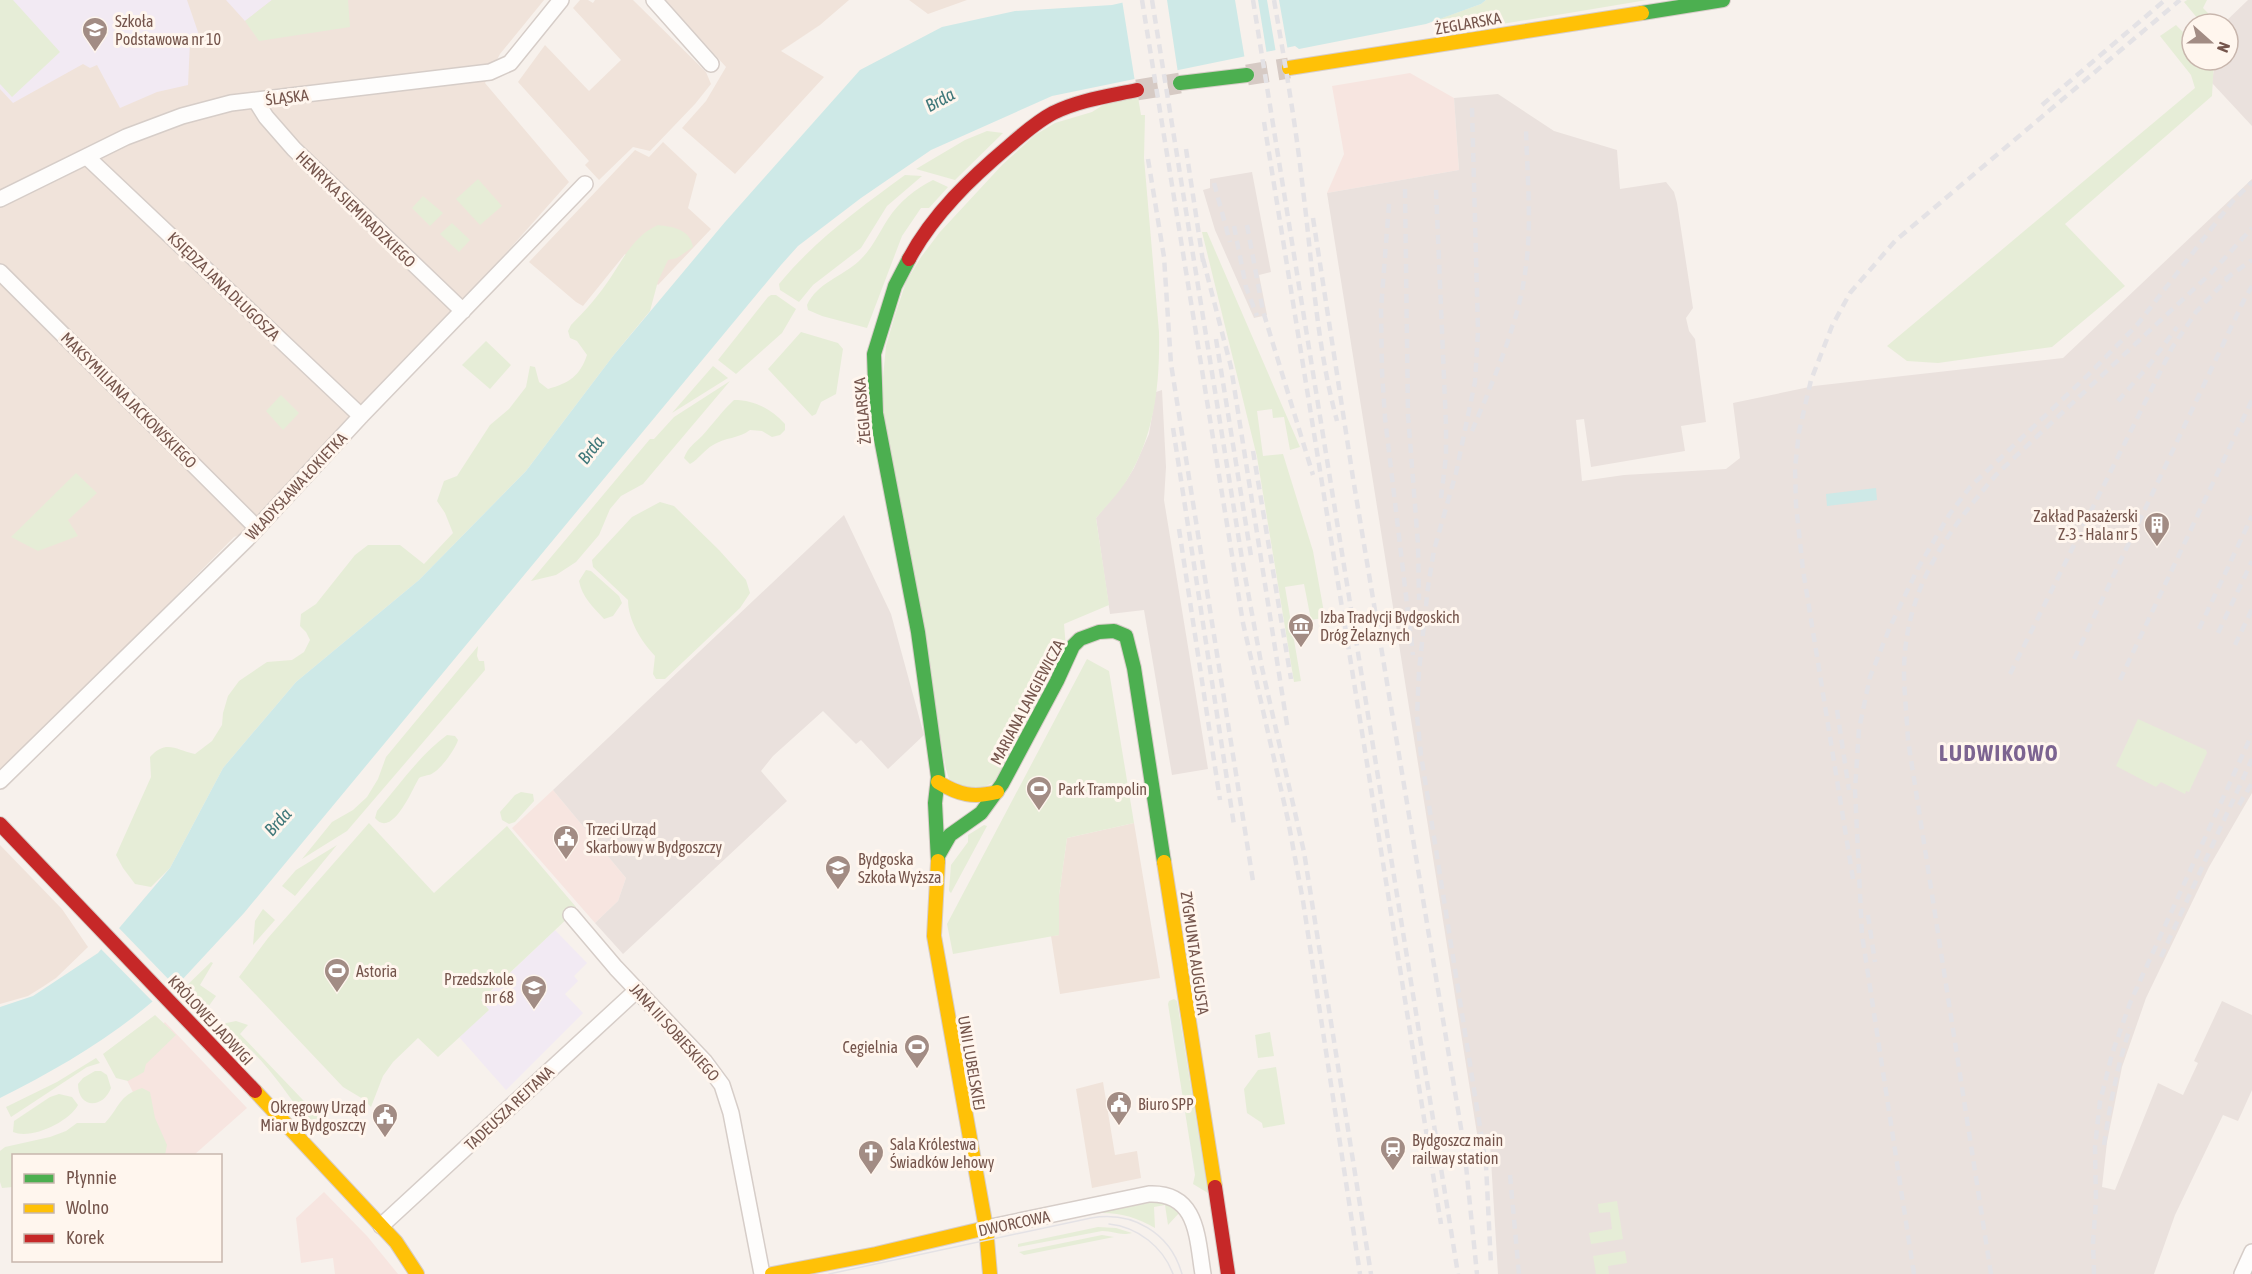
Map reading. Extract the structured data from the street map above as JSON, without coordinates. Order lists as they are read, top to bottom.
{
  "streets": {
    "street": [
      "ŻEGLARSKA",
      "ŚLĄSKA",
      "HENRYKA SIEMIRADZKIEGO",
      "KSIĘDZA JANA DŁUGOSZA",
      "MAKSYMILIANA JACKOWSKIEGO",
      "WŁADYSŁAWA ŁOKIETKA",
      "MARIANA LANGIEWICZA",
      "ZYGMUNTA AUGUSTA",
      "KRÓLOWEJ JADWIGI",
      "JANA III SOBIESKIEGO",
      "UNII LUBELSKIEJ",
      "TADEUSZA REJTANA",
      "DWORCOWA"
    ]
  },
  "crossings": [
    ["ŻEGLARSKA", "MARIANA LANGIEWICZA"],
    ["ŻEGLARSKA", "UNII LUBELSKIEJ"],
    ["ŚLĄSKA", "HENRYKA SIEMIRADZKIEGO"],
    ["ŚLĄSKA", "KSIĘDZA JANA DŁUGOSZA"],
    ["HENRYKA SIEMIRADZKIEGO", "WŁADYSŁAWA ŁOKIETKA"],
    ["KSIĘDZA JANA DŁUGOSZA", "WŁADYSŁAWA ŁOKIETKA"],
    ["MAKSYMILIANA JACKOWSKIEGO", "WŁADYSŁAWA ŁOKIETKA"],
    ["MARIANA LANGIEWICZA", "ZYGMUNTA AUGUSTA"],
    ["MARIANA LANGIEWICZA", "UNII LUBELSKIEJ"],
    ["KRÓLOWEJ JADWIGI", "TADEUSZA REJTANA"],
    ["JANA III SOBIESKIEGO", "TADEUSZA REJTANA"],
    ["UNII LUBELSKIEJ", "DWORCOWA"]
  ],
  "districts": ["LUDWIKOWO"],
  "water": ["Brda"],
  "places": {
    "school or university": ["Szkoła Podstawowa nr 10", "Bydgoska Szkoła Wyższa", "Przedszkole nr 68"],
    "building": ["Zakład Pasażerski Z-3 - Hala nr 5"],
    "museum": ["Izba Tradycji Bydgoskich Dróg Żelaznych"],
    "sports": ["Park Trampolin", "Astoria", "Cegielnia"],
    "public building": ["Trzeci Urząd Skarbowy w Bydgoszczy", "Biuro SPP", "Okręgowy Urząd Miar w Bydgoszczy"],
    "station": ["Bydgoszcz main railway station"],
    "church": ["Sala Królestwa Świadków Jehowy"]
  },
  "legend": ["Płynnie", "Wolno", "Korek"],
  "north": "right"
}
